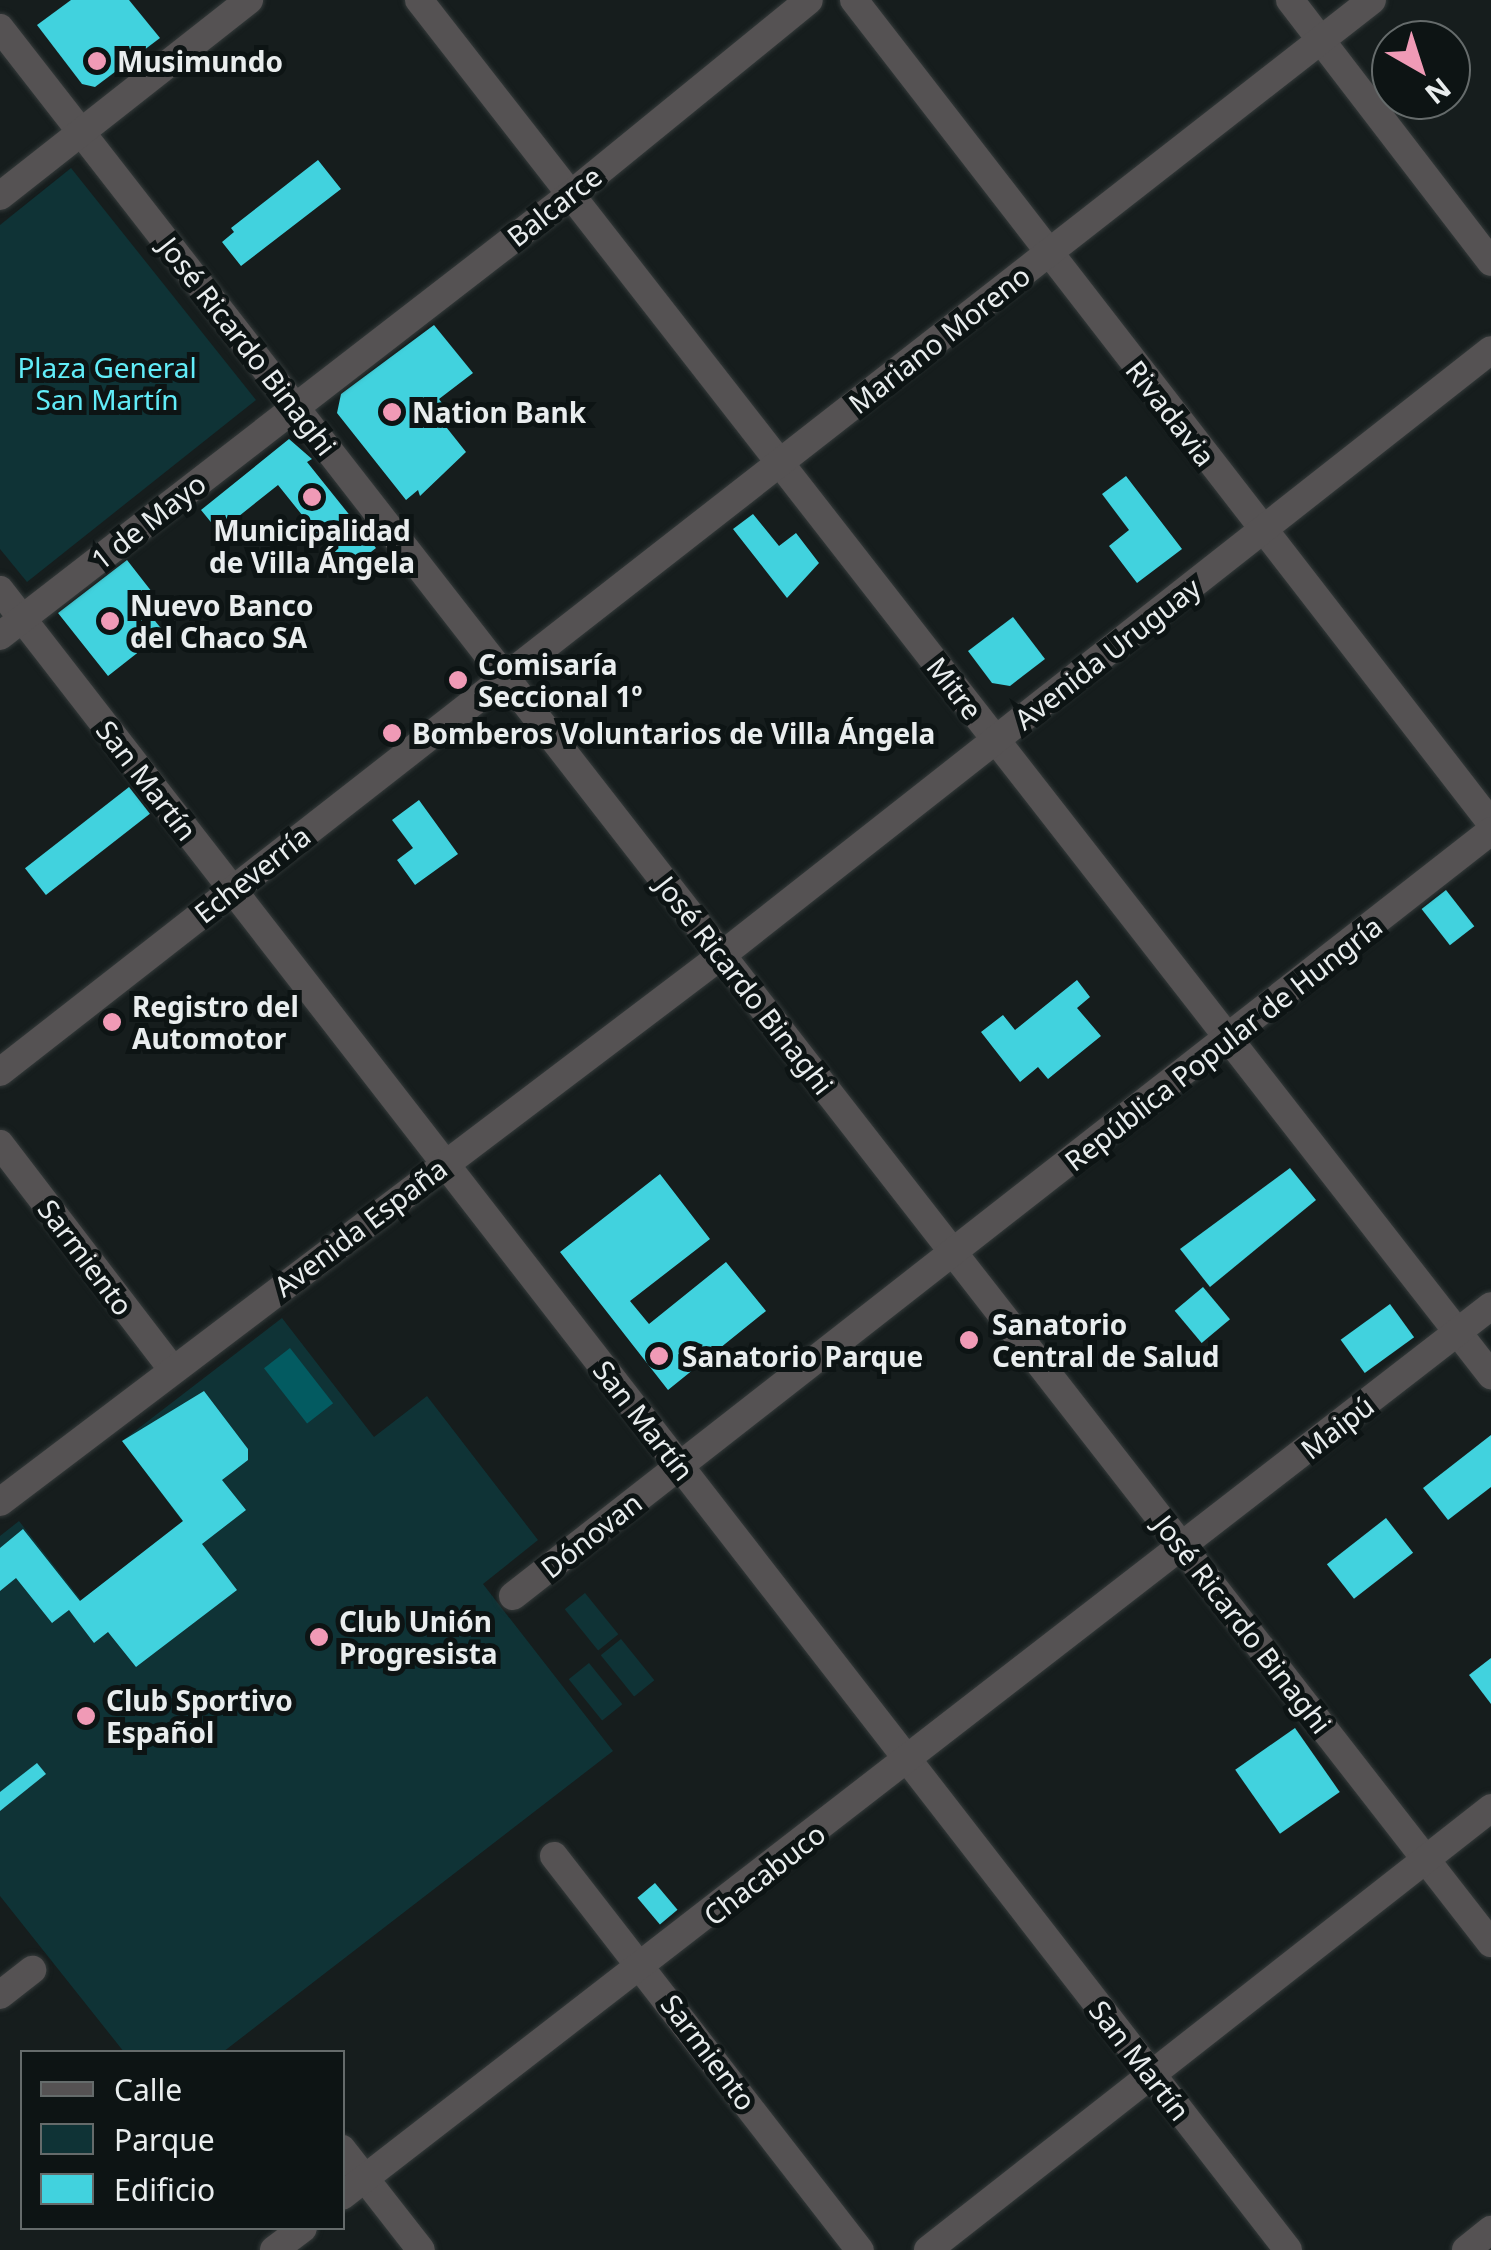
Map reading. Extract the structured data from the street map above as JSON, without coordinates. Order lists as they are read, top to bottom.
{
  "streets": {
    "street": [
      "Balcarce",
      "Mariano Moreno",
      "José Ricardo Binaghi",
      "Rivadavia",
      "1 de Mayo",
      "Avenida Uruguay",
      "Mitre",
      "San Martín",
      "Echeverría",
      "República Popular de Hungría",
      "Avenida España",
      "Sarmiento",
      "Maipú",
      "Dónovan",
      "Chacabuco"
    ]
  },
  "crossings": [
    ["Balcarce", "José Ricardo Binaghi"],
    ["Balcarce", "1 de Mayo"],
    ["Balcarce", "Mitre"],
    ["Mariano Moreno", "José Ricardo Binaghi"],
    ["Mariano Moreno", "Rivadavia"],
    ["Mariano Moreno", "Mitre"],
    ["Mariano Moreno", "Echeverría"],
    ["José Ricardo Binaghi", "1 de Mayo"],
    ["José Ricardo Binaghi", "Avenida Uruguay"],
    ["José Ricardo Binaghi", "Echeverría"],
    ["José Ricardo Binaghi", "República Popular de Hungría"],
    ["José Ricardo Binaghi", "Avenida España"],
    ["José Ricardo Binaghi", "Maipú"],
    ["José Ricardo Binaghi", "Dónovan"],
    ["José Ricardo Binaghi", "Chacabuco"],
    ["Rivadavia", "Avenida Uruguay"],
    ["1 de Mayo", "San Martín"],
    ["Avenida Uruguay", "Mitre"],
    ["Avenida Uruguay", "Avenida España"],
    ["Mitre", "República Popular de Hungría"],
    ["Mitre", "Maipú"],
    ["San Martín", "Echeverría"],
    ["San Martín", "Avenida España"],
    ["San Martín", "Dónovan"],
    ["San Martín", "Chacabuco"],
    ["República Popular de Hungría", "Dónovan"],
    ["Avenida España", "Sarmiento"],
    ["Sarmiento", "Chacabuco"],
    ["Maipú", "Chacabuco"]
  ],
  "parks": ["Plaza General San Martín"],
  "places": [
    "Musimundo",
    "Nation Bank",
    "Municipalidad de Villa Ángela",
    "Nuevo Banco del Chaco SA",
    "Comisaría Seccional 1º",
    "Bomberos Voluntarios de Villa Ángela",
    "Registro del Automotor",
    "Sanatorio Central de Salud",
    "Sanatorio Parque",
    "Club Unión Progresista",
    "Club Sportivo Español"
  ],
  "legend": ["Calle", "Parque", "Edificio"],
  "north": "bottom right"
}
